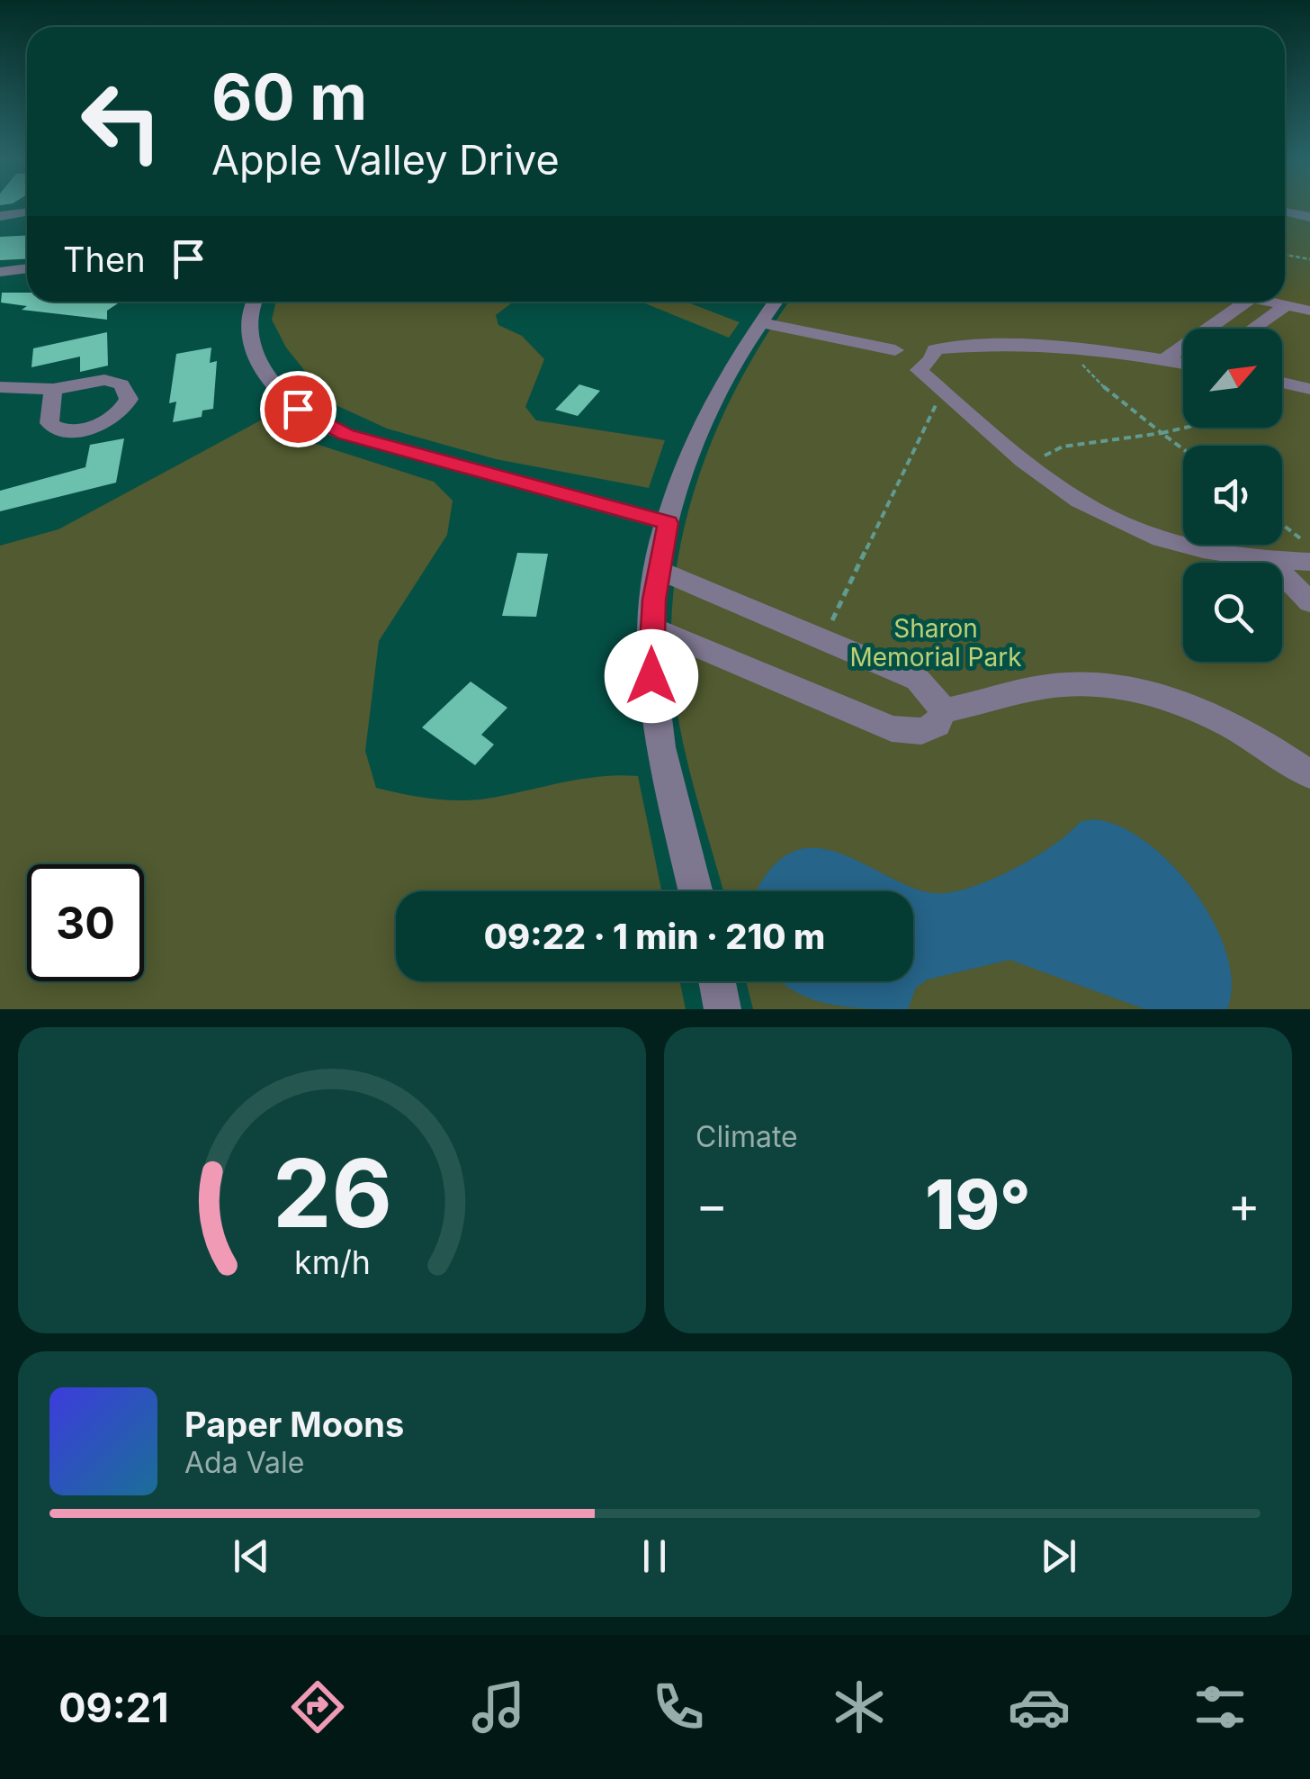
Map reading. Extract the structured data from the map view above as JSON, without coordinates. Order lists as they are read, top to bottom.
{
  "parks": ["Sharon Memorial Park"],
  "north": "top right",
  "page": {
    "turn": ["60 m", "Apple Valley Drive"],
    "then": "Then",
    "limit": "30",
    "trip": "09:22 · 1 min · 210 m",
    "tile": "Climate",
    "heat": ["−", "19°", "+"],
    "song": ["Paper Moons", "Ada Vale"],
    "tabs": "09:21",
    "gauge": ["26", "km/h"]
  }
}
